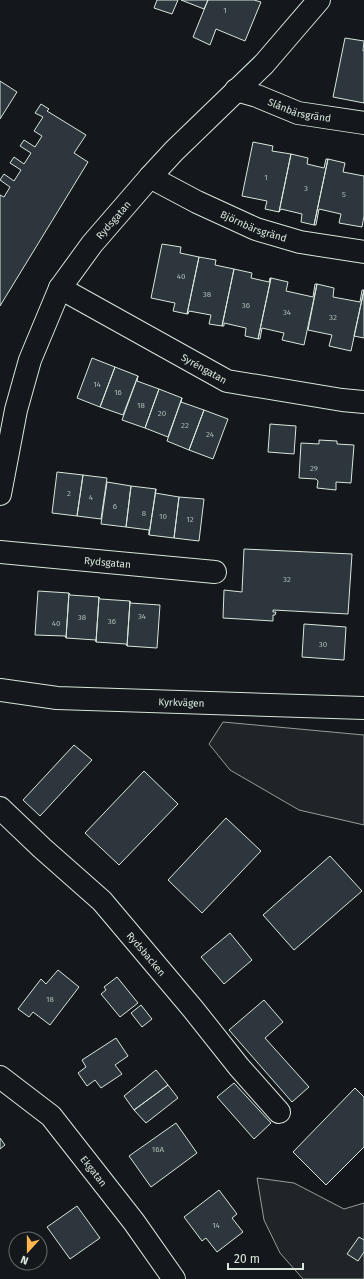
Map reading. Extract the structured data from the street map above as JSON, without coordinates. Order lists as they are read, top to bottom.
{
  "streets": {
    "street": [
      "Slånbärsgränd",
      "Rydsgatan",
      "Björnbärsgränd",
      "Syréngatan",
      "Kyrkvägen",
      "Rydsbacken",
      "Ekgatan"
    ]
  },
  "crossings": [
    ["Slånbärsgränd", "Rydsgatan"],
    ["Rydsgatan", "Björnbärsgränd"],
    ["Rydsgatan", "Syréngatan"]
  ],
  "house_numbers": [
    "1",
    "1",
    "3",
    "5",
    "40",
    "38",
    "36",
    "34",
    "32",
    "14",
    "16",
    "18",
    "20",
    "22",
    "24",
    "29",
    "2",
    "4",
    "6",
    "8",
    "10",
    "12",
    "32",
    "34",
    "38",
    "36",
    "40",
    "30",
    "18",
    "16A",
    "14"
  ],
  "scale_bar": "20 m",
  "north": "bottom"
}
